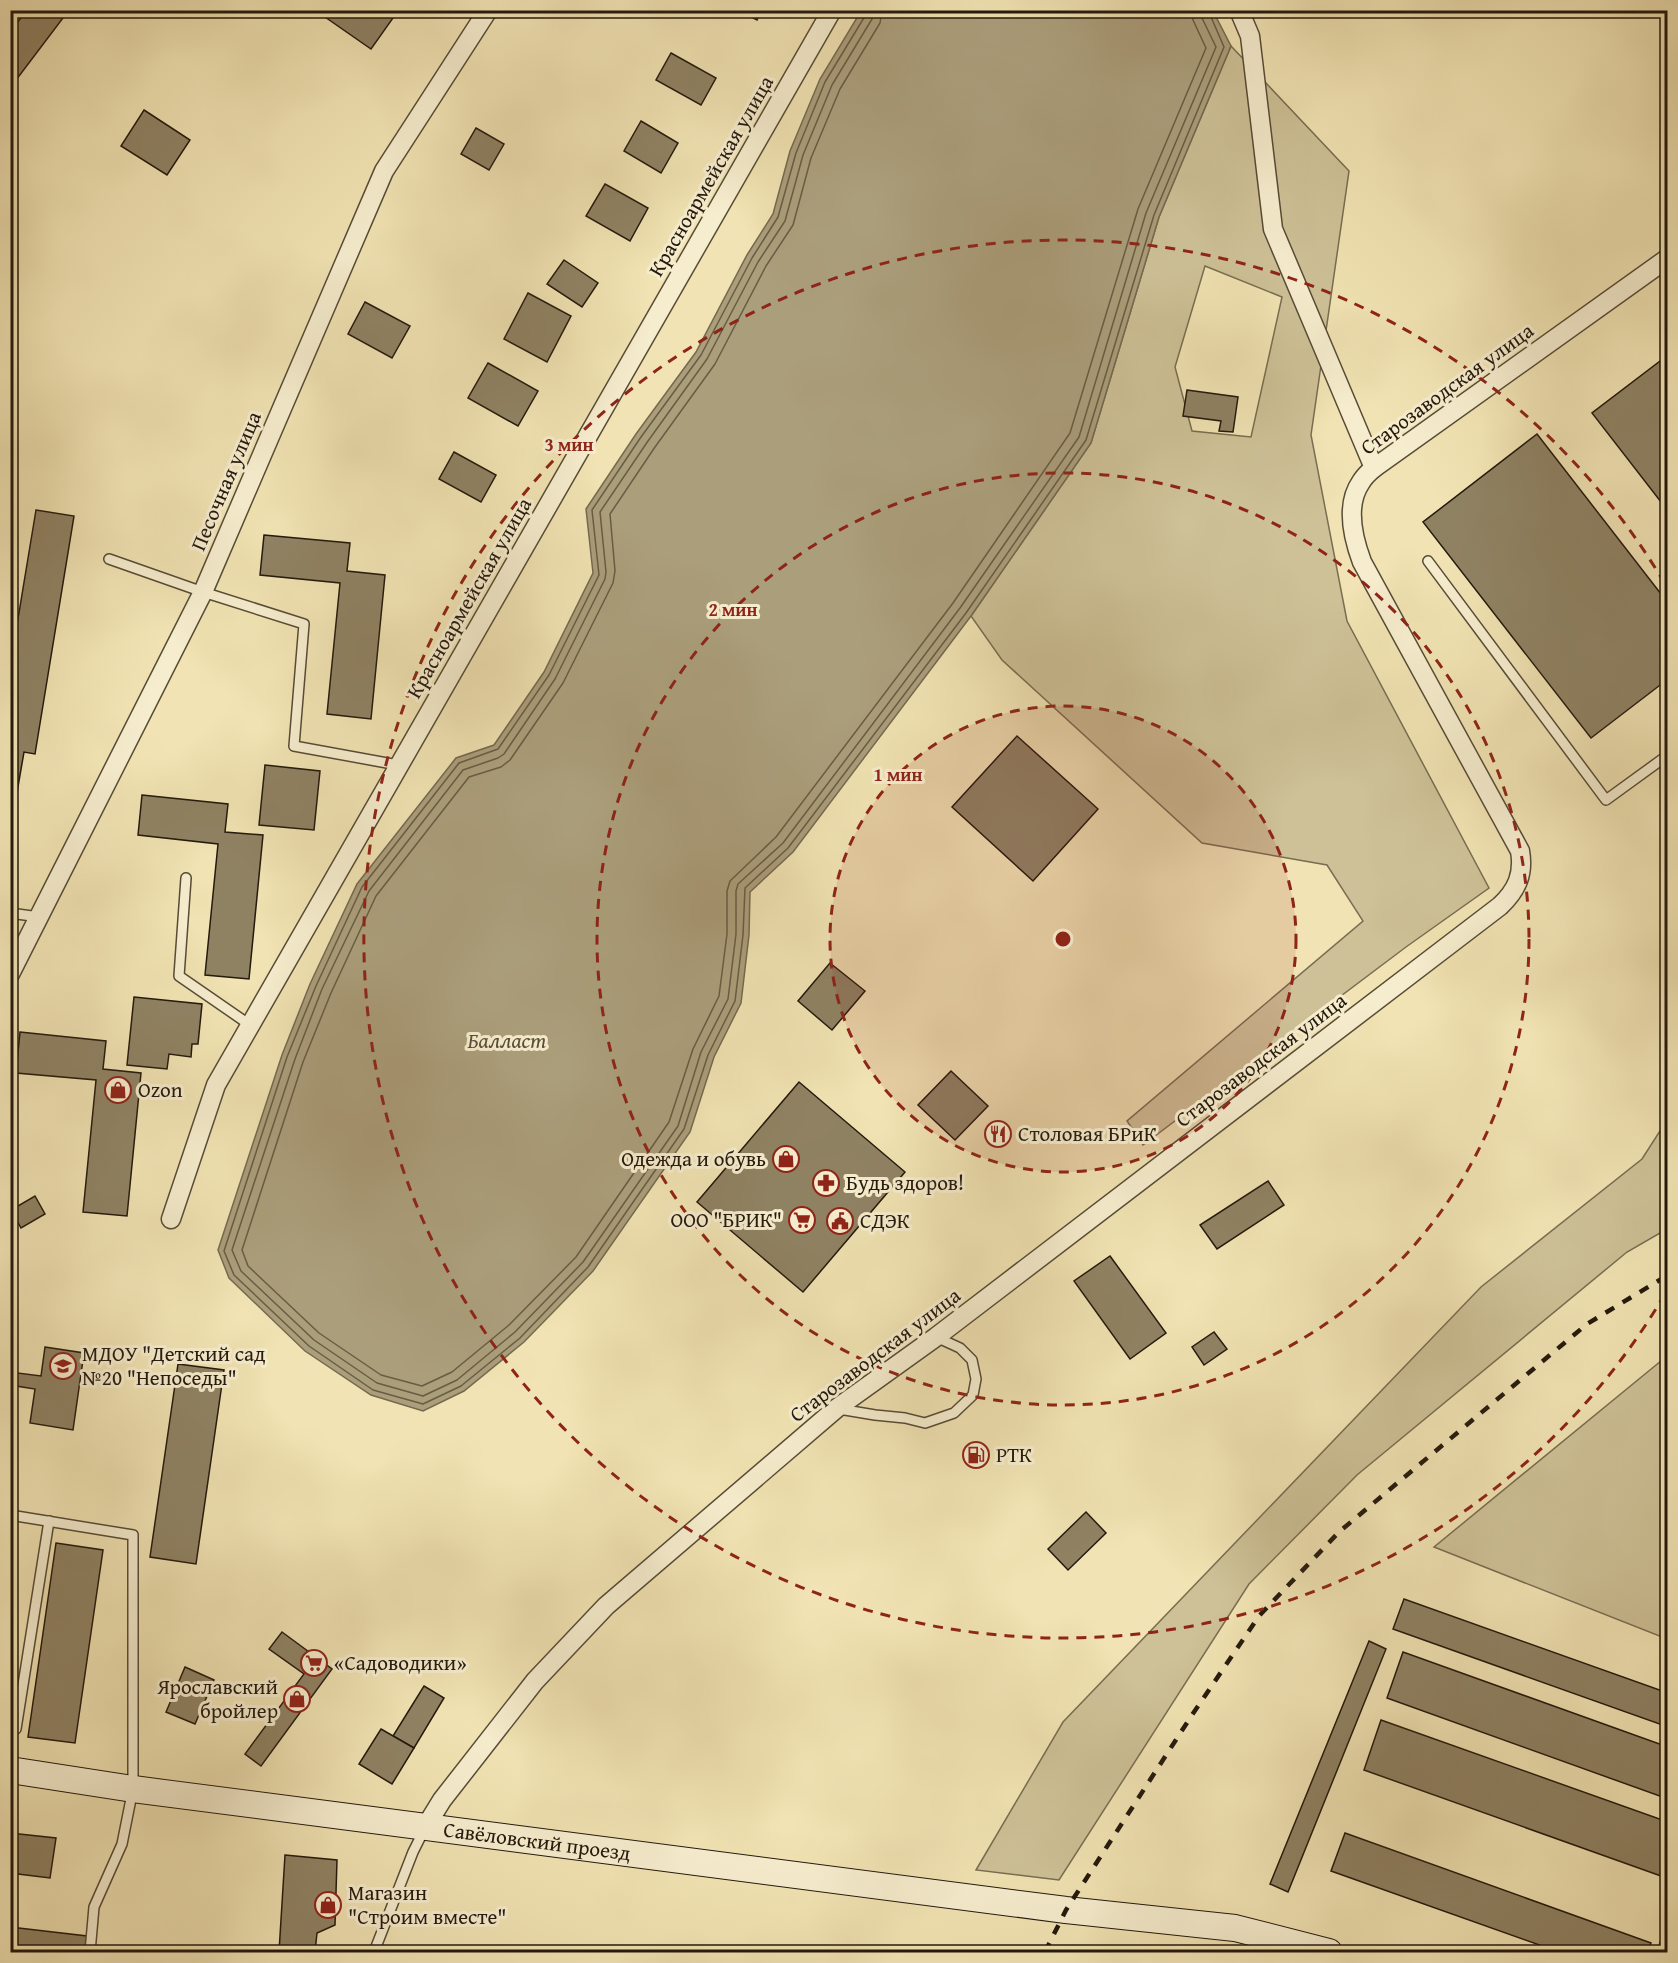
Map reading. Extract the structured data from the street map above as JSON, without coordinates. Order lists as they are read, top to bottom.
{
  "streets": {
    "main road": ["Савёловский проезд"],
    "street": ["Красноармейская улица", "Старозаводская улица", "Песочная улица"]
  },
  "crossings": [
    ["Старозаводская улица", "Савёловский проезд"]
  ],
  "water": ["Балласт"],
  "places": {
    "shop": [
      "Ozon",
      "Одежда и обувь",
      "Ярославский бройлер",
      "Магазин \"Строим вместе\""
    ],
    "restaurant": ["Столовая БРиК"],
    "pharmacy": ["Будь здоров!"],
    "supermarket": ["ООО \"БРИК\"", "«Садоводики»"],
    "public building": ["СДЭК"],
    "school or university": ["МДОУ \"Детский сад №20 \"Непоседы\""],
    "fuel station": ["РТК"]
  },
  "rings": ["3 мин", "2 мин", "1 мин"]
}
